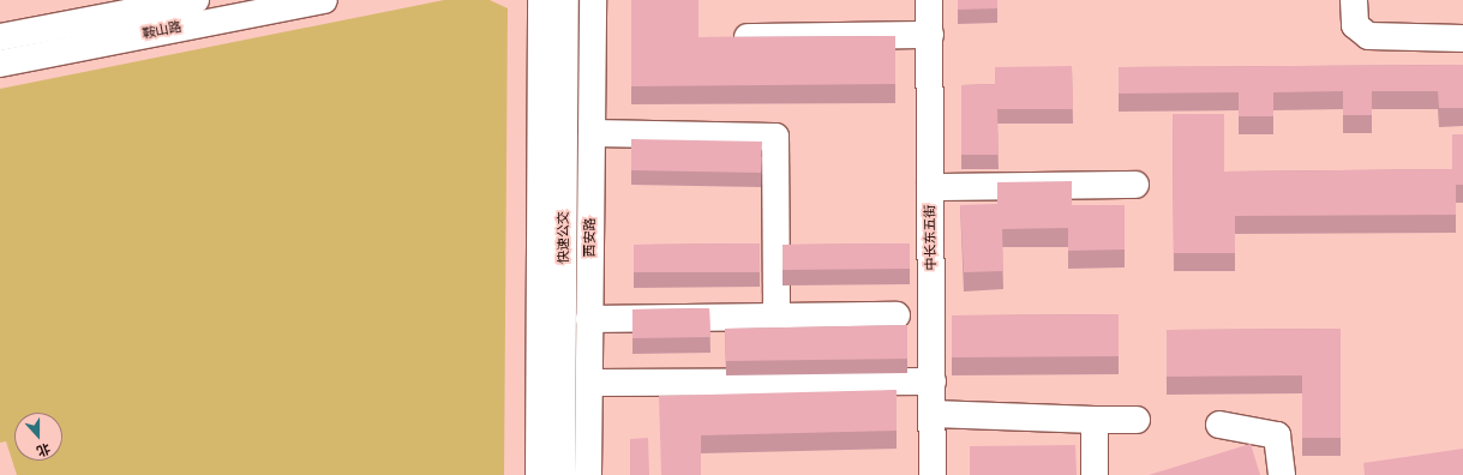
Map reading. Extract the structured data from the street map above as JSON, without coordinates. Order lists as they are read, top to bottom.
{
  "streets": {
    "street": [
      "鞍山路",
      "快速公交",
      "西安路",
      "中长东五街"
    ]
  },
  "north": "bottom"
}
